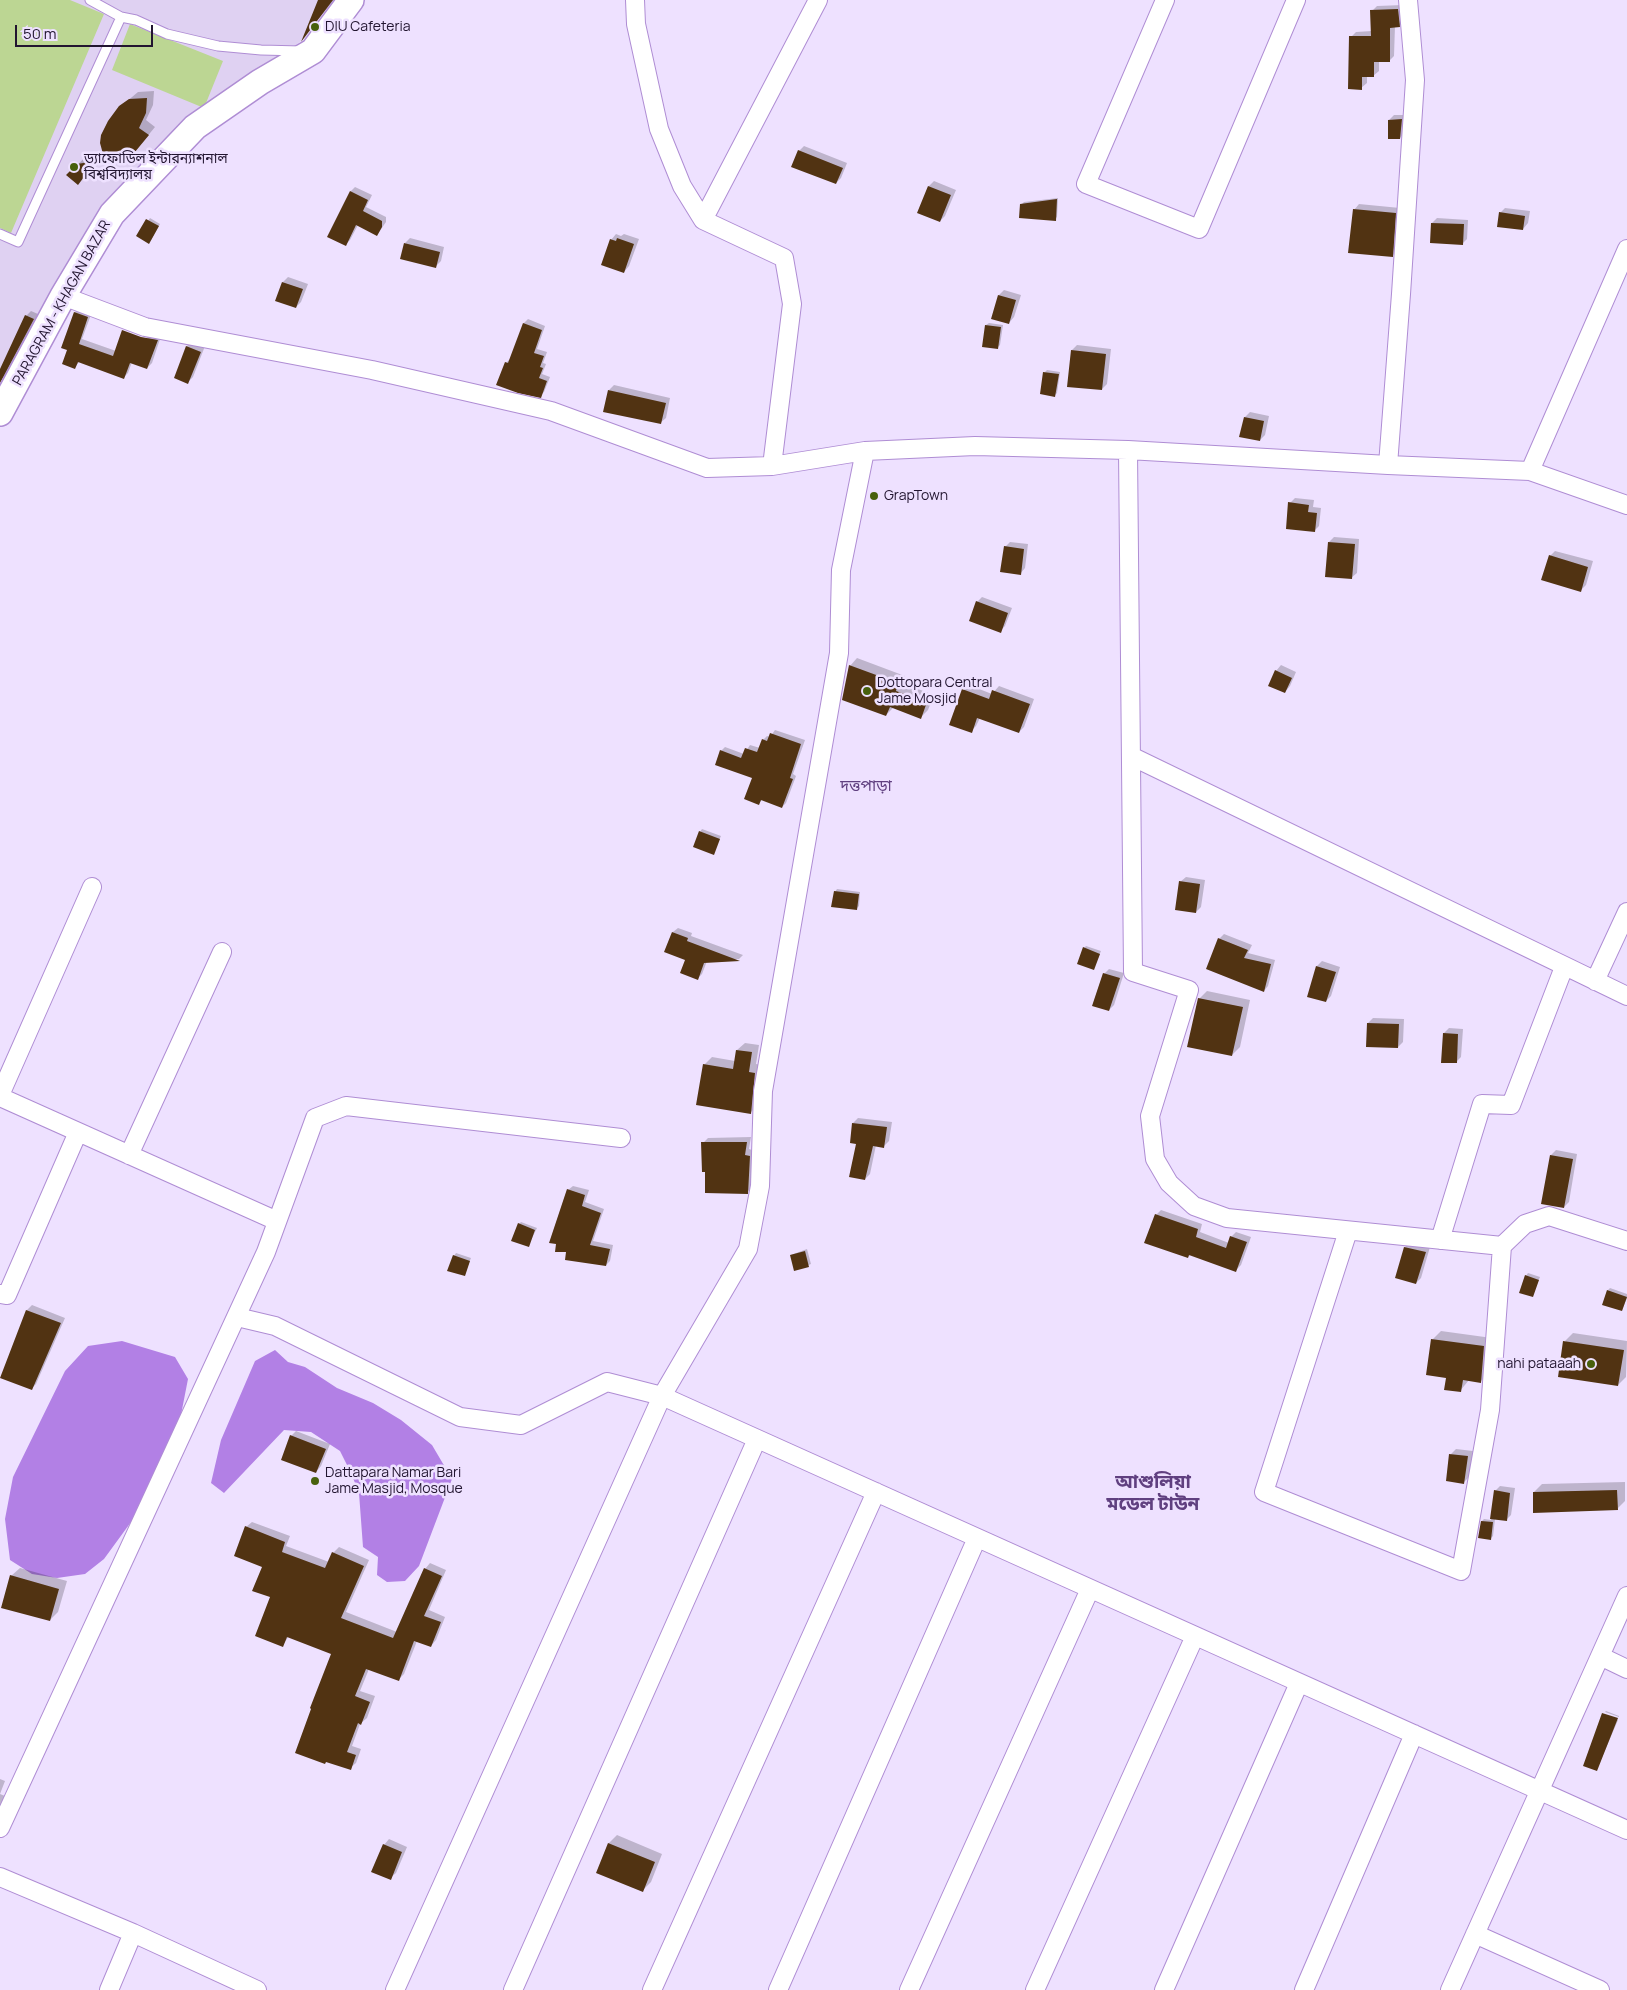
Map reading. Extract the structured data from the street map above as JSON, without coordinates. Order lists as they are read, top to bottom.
{
  "streets": {
    "street": ["PARAGRAM - KHAGAN BAZAR"]
  },
  "districts": ["দত্তপাড়া", "আশুলিয়া মডেল টাউন"],
  "places": [
    "DIU Cafeteria",
    "ড্যাফোডিল ইন্টারন্যাশনাল বিশ্ববিদ্যালয়",
    "GrapTown",
    "Dottopara Central Jame Mosjid",
    "nahi pataaah",
    "Dattapara Namar Bari Jame Masjid, Mosque"
  ],
  "scale_bar": "50 m"
}
